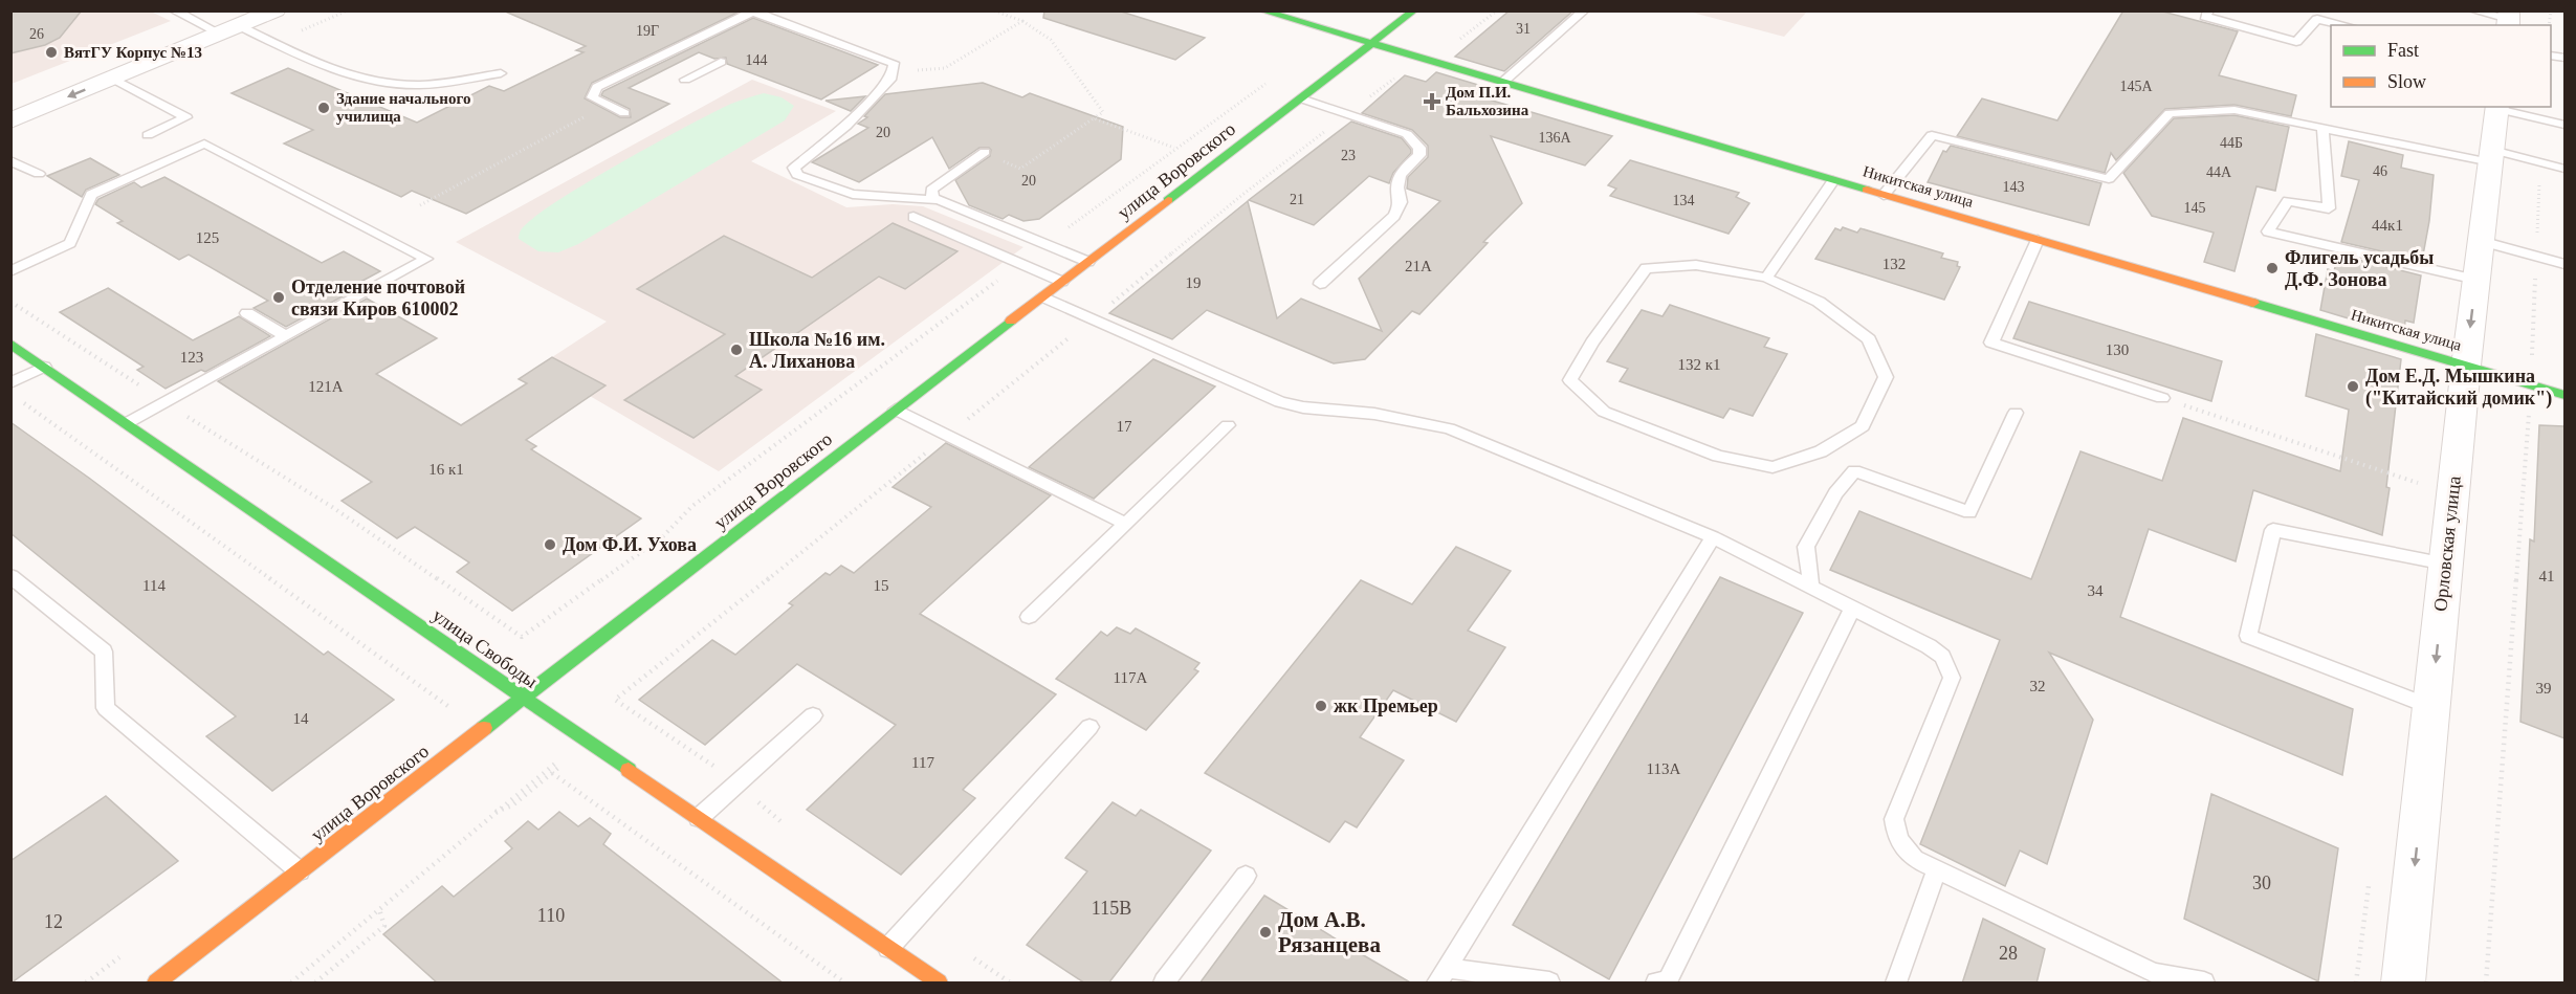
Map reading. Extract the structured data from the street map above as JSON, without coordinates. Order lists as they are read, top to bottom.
{
  "streets": {
    "street": [
      "улица Воровского",
      "Никитская улица",
      "Орловская улица",
      "улица Свободы"
    ]
  },
  "crossings": [
    ["улица Воровского", "Никитская улица"],
    ["улица Воровского", "улица Свободы"],
    ["Никитская улица", "Орловская улица"]
  ],
  "one_way": ["Орловская улица"],
  "places": {
    "other": [
      "ВятГУ Корпус №13",
      "Здание начального училища",
      "Флигель усадьбы Д.Ф. Зонова",
      "Отделение почтовой связи Киров 610002",
      "Школа №16 им. А. Лиханова",
      "Дом Е.Д. Мышкина (\"Китайский домик\")",
      "Дом Ф.И. Ухова",
      "жк Премьер",
      "Дом А.В. Рязанцева"
    ],
    "health": ["Дом П.И. Бальхозина"]
  },
  "house_numbers": [
    "31",
    "19Г",
    "26",
    "144",
    "145А",
    "20",
    "136А",
    "44Б",
    "23",
    "46",
    "44А",
    "20",
    "143",
    "21",
    "134",
    "145",
    "44к1",
    "125",
    "132",
    "21А",
    "19",
    "130",
    "123",
    "132 к1",
    "121А",
    "17",
    "16 к1",
    "41",
    "114",
    "15",
    "34",
    "117А",
    "32",
    "39",
    "14",
    "117",
    "113А",
    "30",
    "115В",
    "110",
    "12",
    "28"
  ],
  "legend": ["Fast", "Slow"]
}
